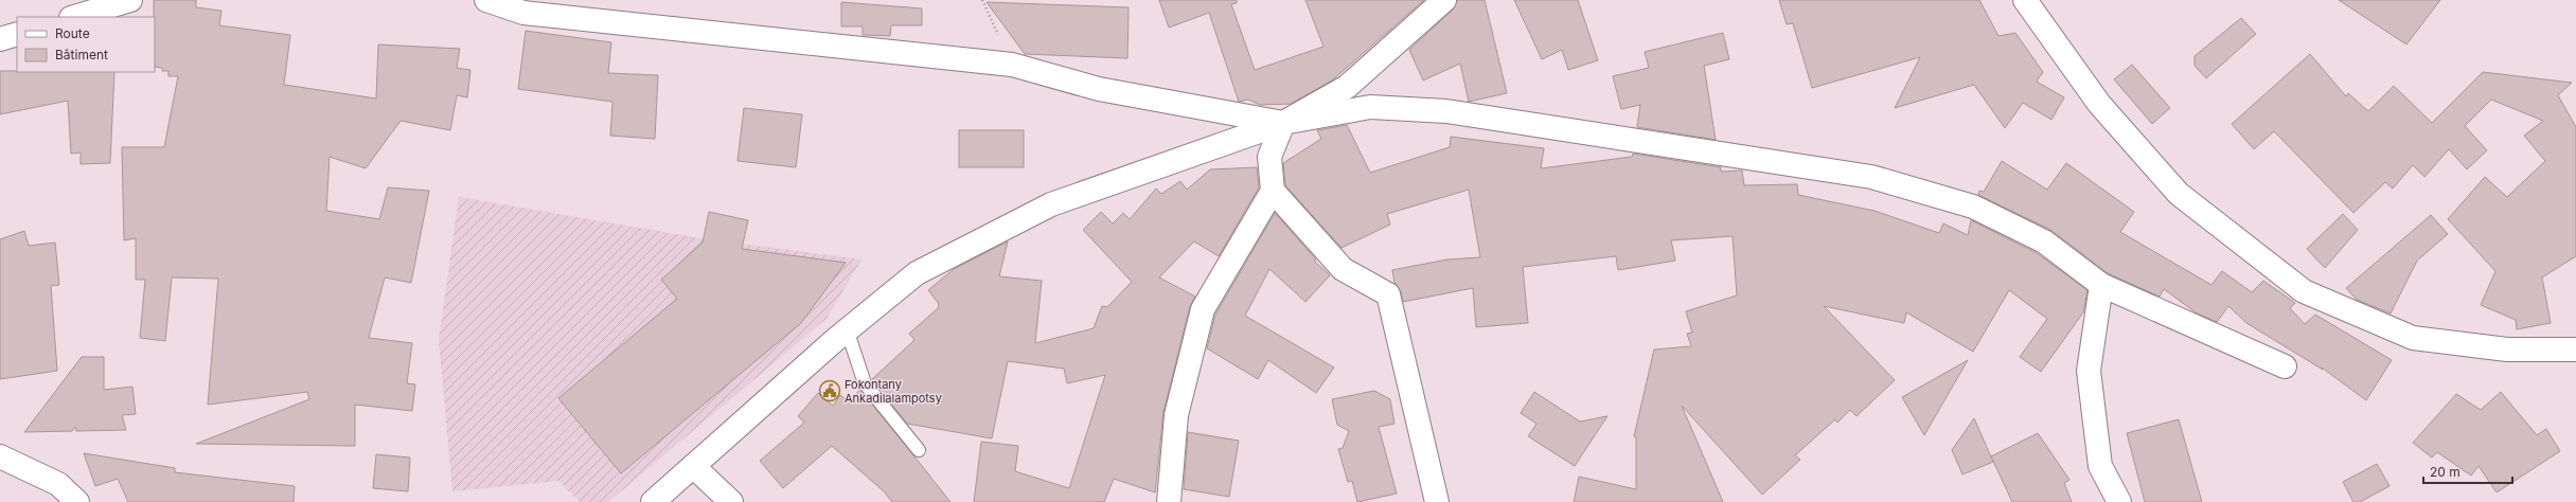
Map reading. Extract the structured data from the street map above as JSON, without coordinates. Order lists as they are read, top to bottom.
{
  "places": {
    "public building": ["Fokontany Ankadilalampotsy"]
  },
  "legend": ["Route", "Bâtiment"],
  "scale_bar": "20 m"
}
